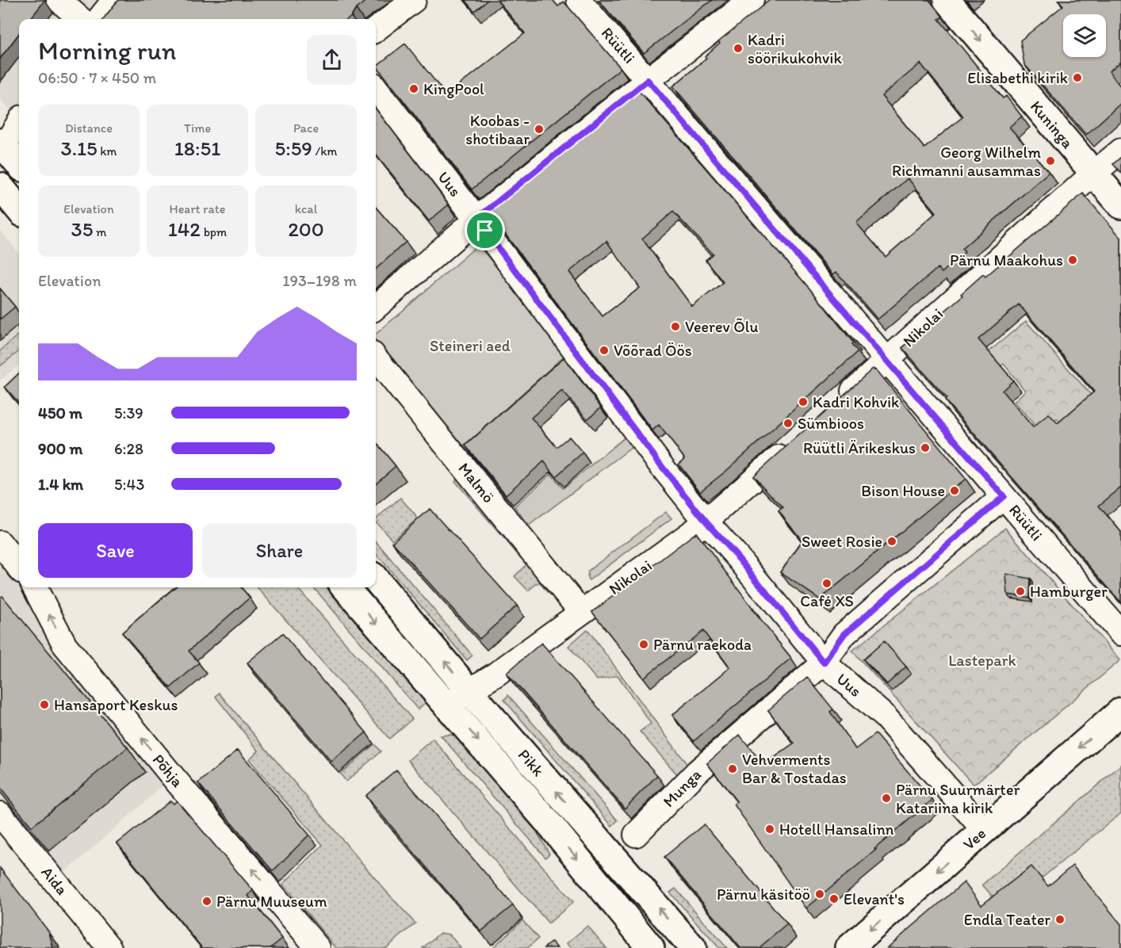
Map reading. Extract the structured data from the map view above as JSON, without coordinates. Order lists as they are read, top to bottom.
{
  "streets": {
    "main road": ["Kuninga", "Pikk", "Vee"],
    "street": [
      "Rüütli",
      "Uus",
      "Nikolai",
      "Malmö",
      "Põhja",
      "Munga",
      "Aida"
    ]
  },
  "crossings": [
    ["Rüütli", "Nikolai"],
    ["Rüütli", "Munga"],
    ["Kuninga", "Nikolai"],
    ["Uus", "Nikolai"],
    ["Uus", "Munga"],
    ["Uus", "Vee"],
    ["Nikolai", "Malmö"],
    ["Nikolai", "Pikk"]
  ],
  "one_way": ["Kuninga", "Põhja", "Vee"],
  "parks": ["Steineri aed", "Lastepark"],
  "places": [
    "Kadri söörikukohvik",
    "Elisabethi kirik",
    "KingPool",
    "Koobas - shotibaar",
    "Georg Wilhelm Richmanni ausammas",
    "Pärnu Maakohus",
    "Veerev Õlu",
    "Võõrad Öös",
    "Kadri Kohvik",
    "Sümbioos",
    "Rüütli Ärikeskus",
    "Bison House",
    "Sweet Rosie",
    "Café XS",
    "Hamburger",
    "Pärnu raekoda",
    "Hansaport Keskus",
    "Vehverments Bar & Tostadas",
    "Pärnu Suurmärter Katariina kirik",
    "Hotell Hansalinn",
    "Pärnu käsitöö",
    "Elevant's",
    "Pärnu Muuseum",
    "Endla Teater"
  ],
  "page": {
    "heading": ["Morning run", "06:50 · 7 × 450 m"],
    "stats": [
      ["Distance", "3.15 km"],
      ["Time", "18:51"],
      ["Pace", "5:59 /km"],
      ["Elevation", "35 m"],
      ["Heart rate", "142 bpm"],
      ["kcal", "200"]
    ],
    "chart": ["Elevation", "193–198 m"],
    "list": [
      {
        "name": "450 m",
        "note": "5:39"
      },
      {
        "name": "900 m",
        "note": "6:28"
      },
      {
        "name": "1.4 km",
        "note": "5:43"
      }
    ],
    "buttons": ["Save", "Share"]
  }
}
